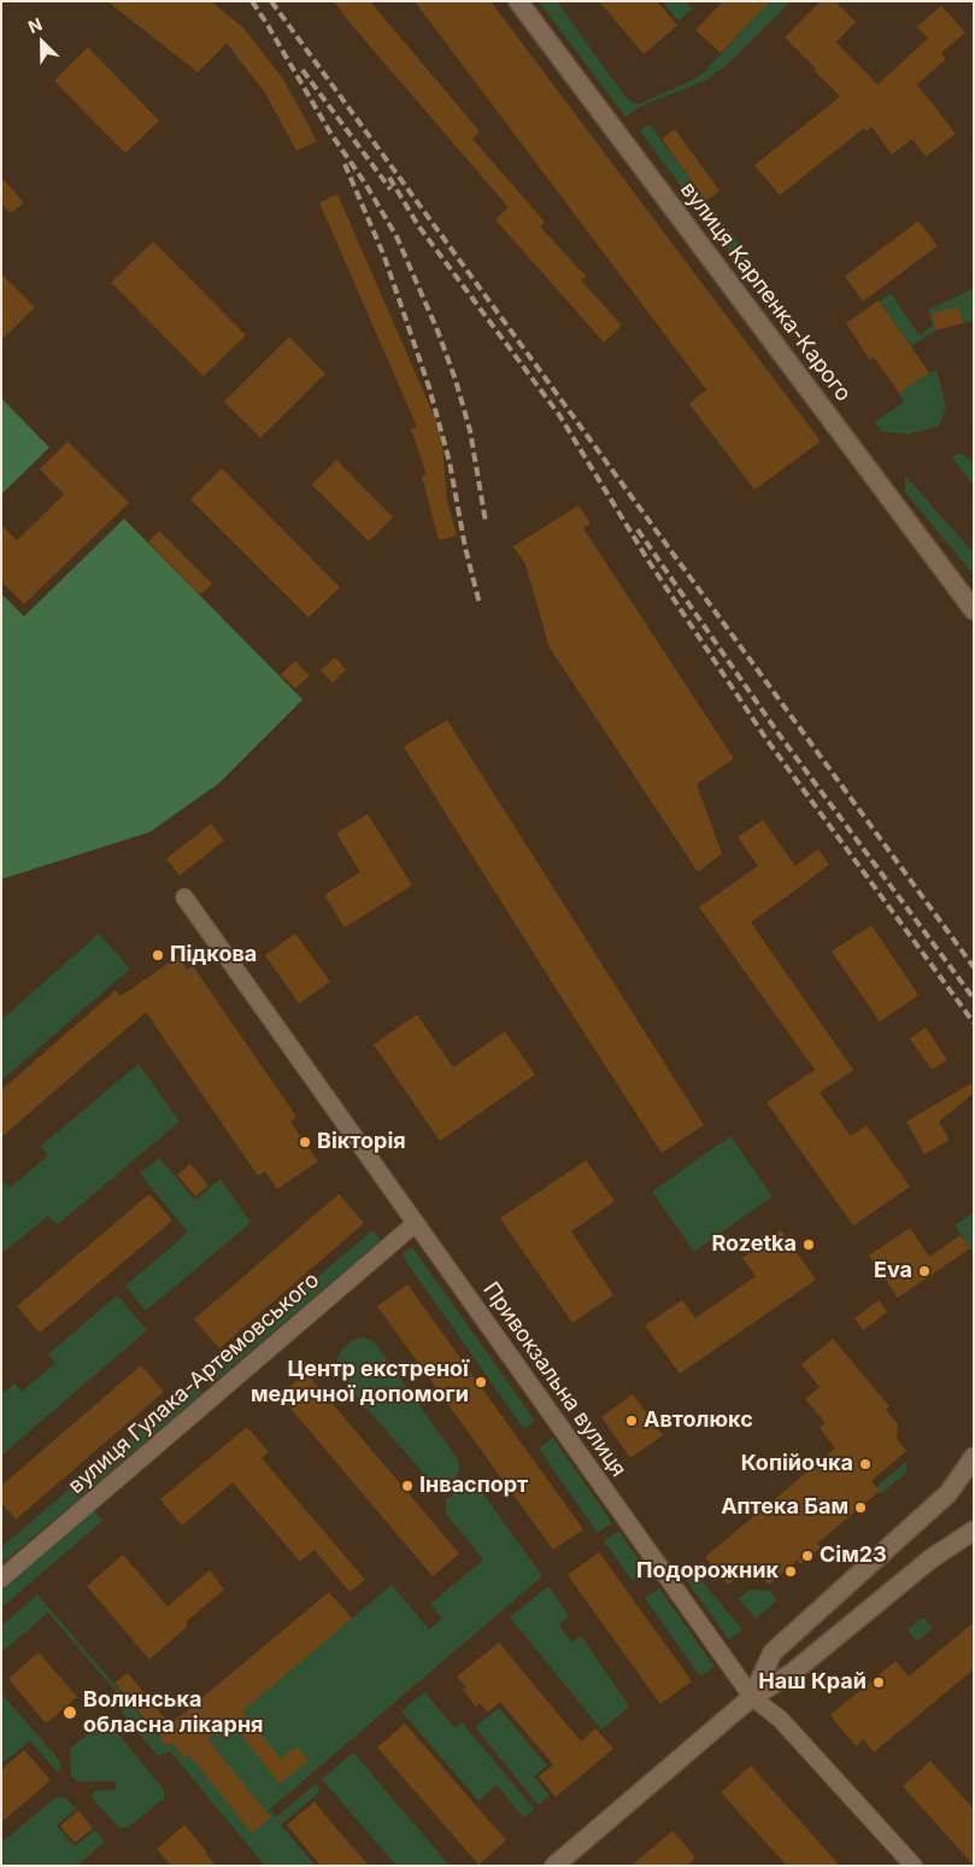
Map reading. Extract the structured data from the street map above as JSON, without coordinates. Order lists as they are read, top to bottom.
{
  "streets": {
    "street": ["вулиця Карпенка-Карого", "Привокзальна вулиця", "вулиця Гулака-Артемовського"]
  },
  "crossings": [
    ["Привокзальна вулиця", "вулиця Гулака-Артемовського"]
  ],
  "places": [
    "Підкова",
    "Вікторія",
    "Rozetka",
    "Eva",
    "Центр екстреної медичної допомоги",
    "Автолюкс",
    "Копійочка",
    "Інваспорт",
    "Аптека Бам",
    "Сім23",
    "Подорожник",
    "Наш Край",
    "Волинська обласна лікарня"
  ],
  "north": "top left"
}
